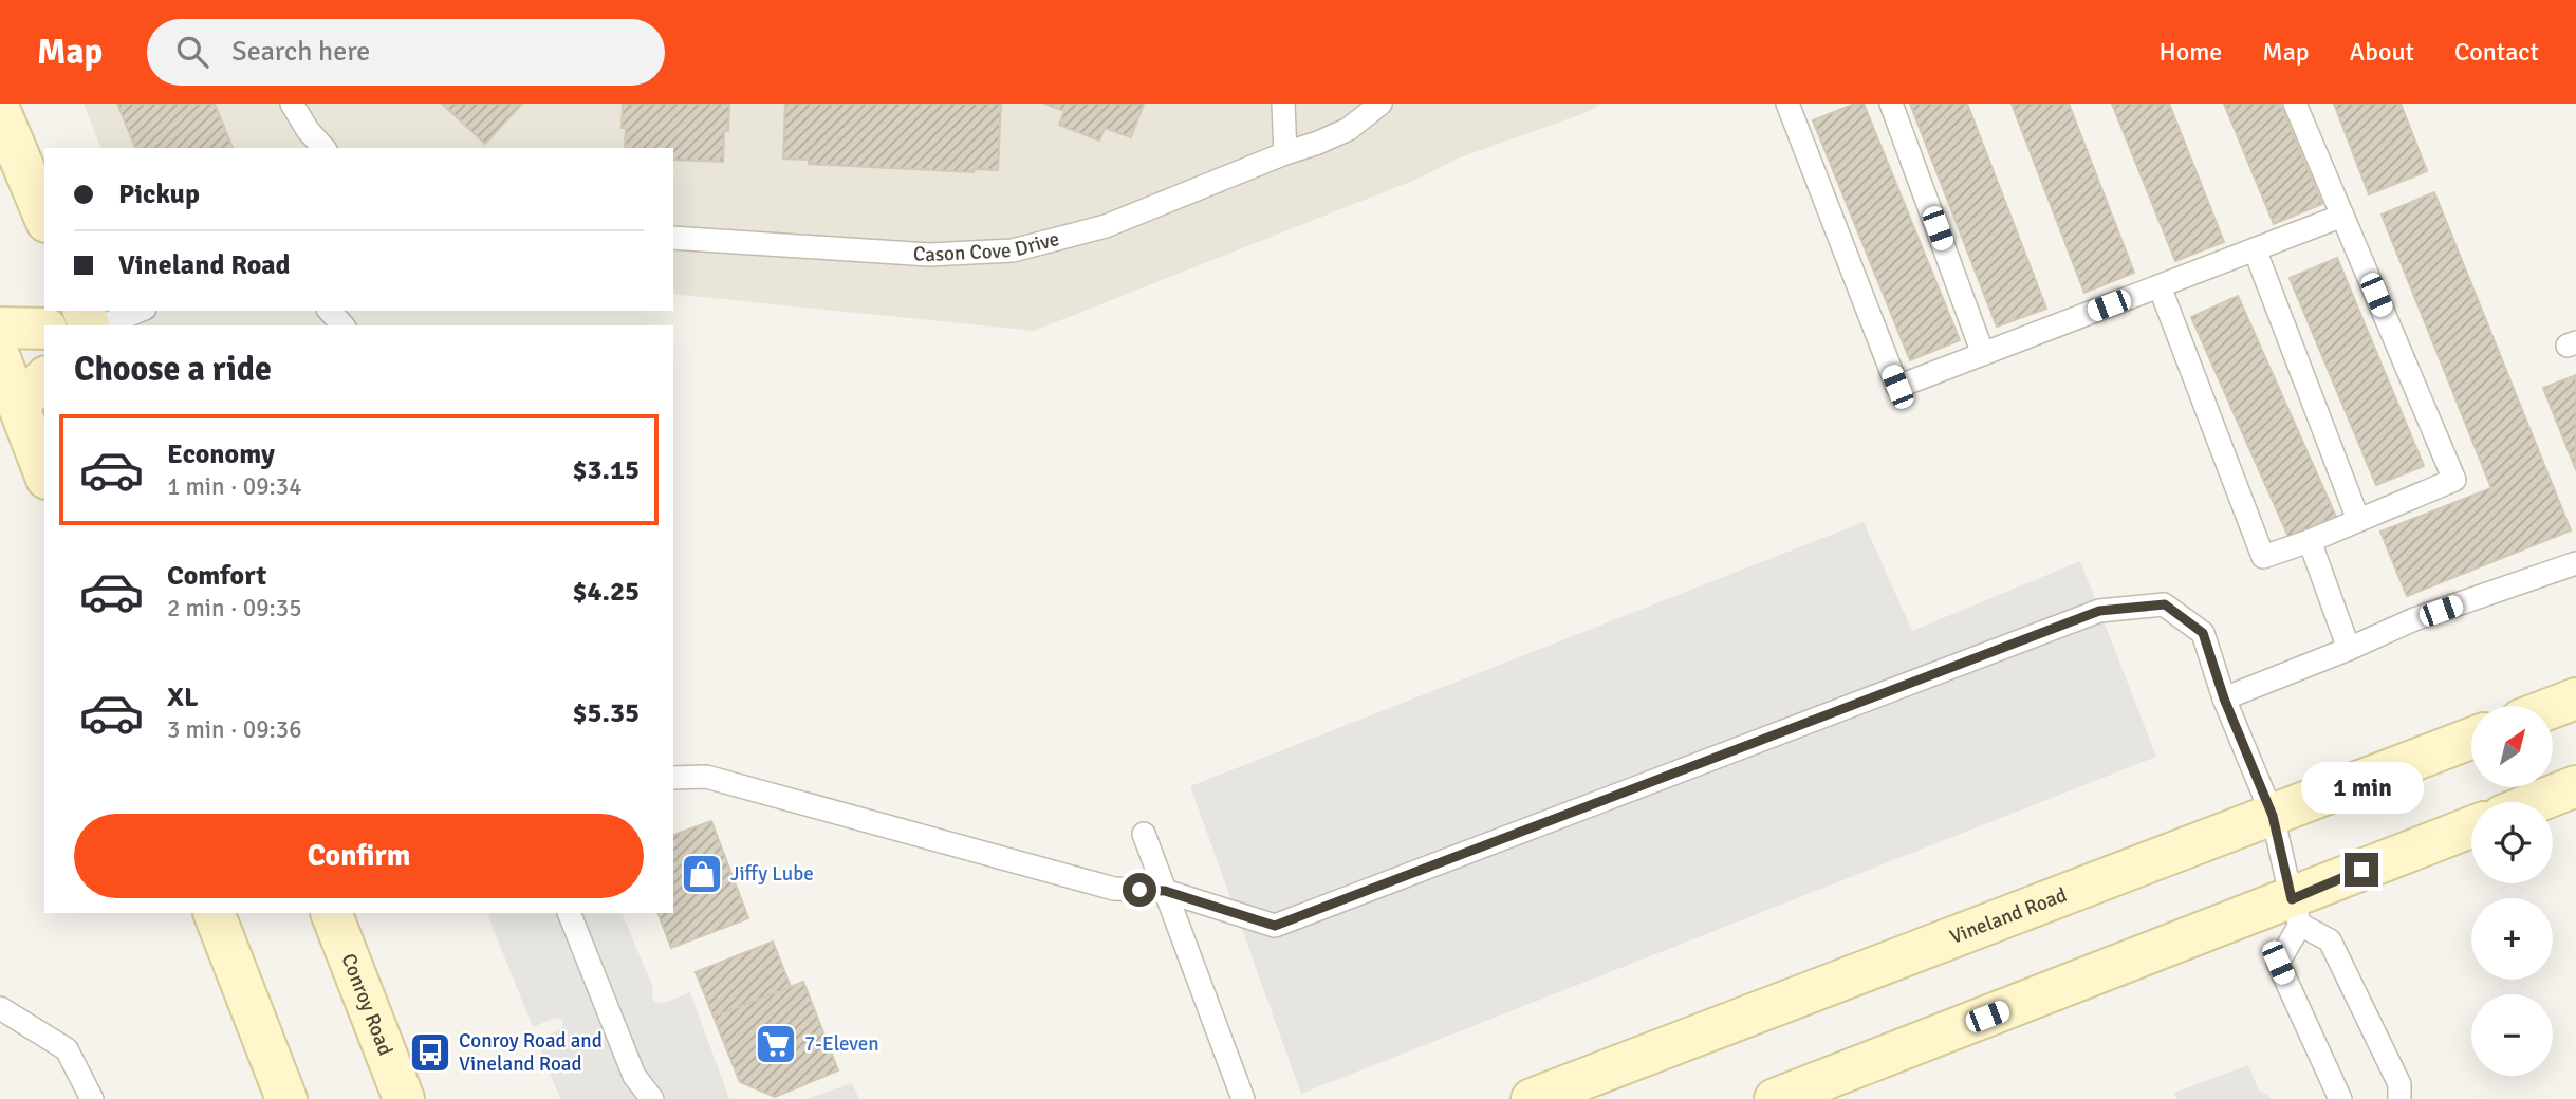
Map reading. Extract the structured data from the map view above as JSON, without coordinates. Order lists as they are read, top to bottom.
{
  "streets": {
    "street": ["Vineland Road", "Conroy Road"],
    "lane": ["Cason Cove Drive"]
  },
  "places": {
    "shop": ["Jiffy Lube"],
    "supermarket": ["7-Eleven"],
    "bus stop": ["Conroy Road and Vineland Road"]
  },
  "north": "top right",
  "page": {
    "header": "Map",
    "search": "Search here",
    "nav": [
      "Home",
      "Map",
      "About",
      "Contact"
    ],
    "banner": ["Pickup", "Vineland Road"],
    "heading": "Choose a ride",
    "list": [
      {
        "name": "Economy",
        "note": "1 min · 09:34",
        "value": "$3.15"
      },
      {
        "name": "Comfort",
        "note": "2 min · 09:35",
        "value": "$4.25"
      },
      {
        "name": "XL",
        "note": "3 min · 09:36",
        "value": "$5.35"
      }
    ],
    "map_buttons": ["+", "−"],
    "bubble": "1 min",
    "buttons": "Confirm"
  }
}
